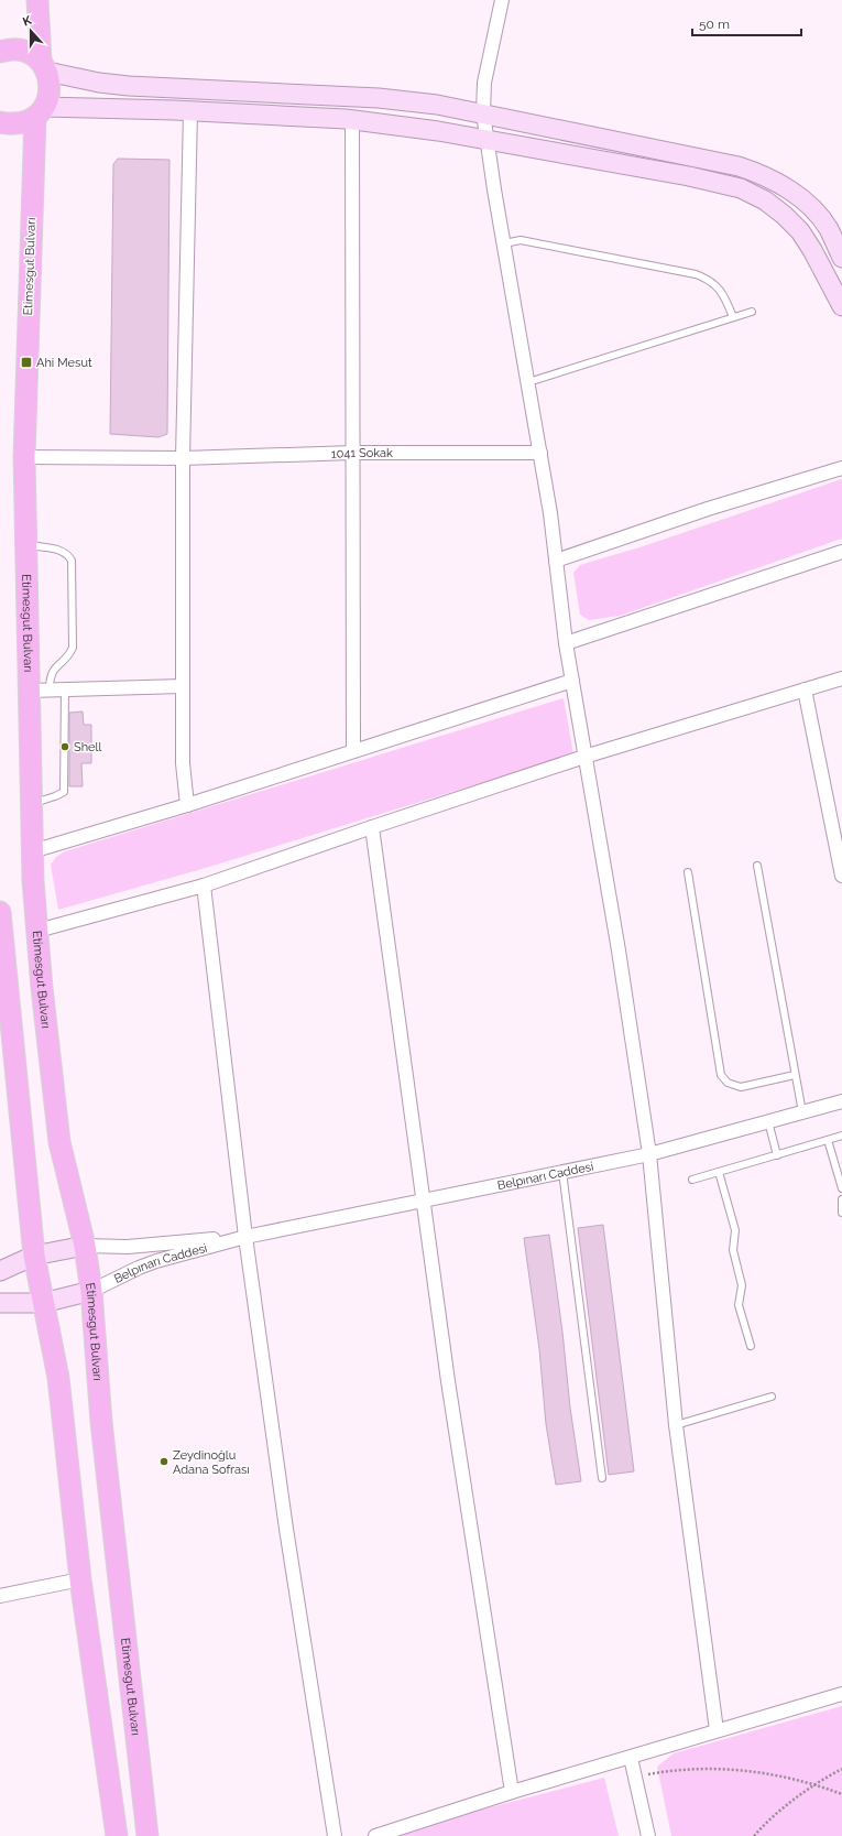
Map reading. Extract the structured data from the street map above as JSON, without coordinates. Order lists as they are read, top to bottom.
{
  "streets": {
    "main road": ["Etimesgut Bulvarı", "Belpınarı Caddesi"],
    "street": ["1041 Sokak"]
  },
  "crossings": [
    ["Etimesgut Bulvarı", "1041 Sokak"],
    ["Etimesgut Bulvarı", "Belpınarı Caddesi"]
  ],
  "places": {
    "transit": ["Ahi Mesut"],
    "other": ["Shell", "Zeydinoğlu Adana Sofrası"]
  },
  "scale_bar": "50 m",
  "north": "top"
}
